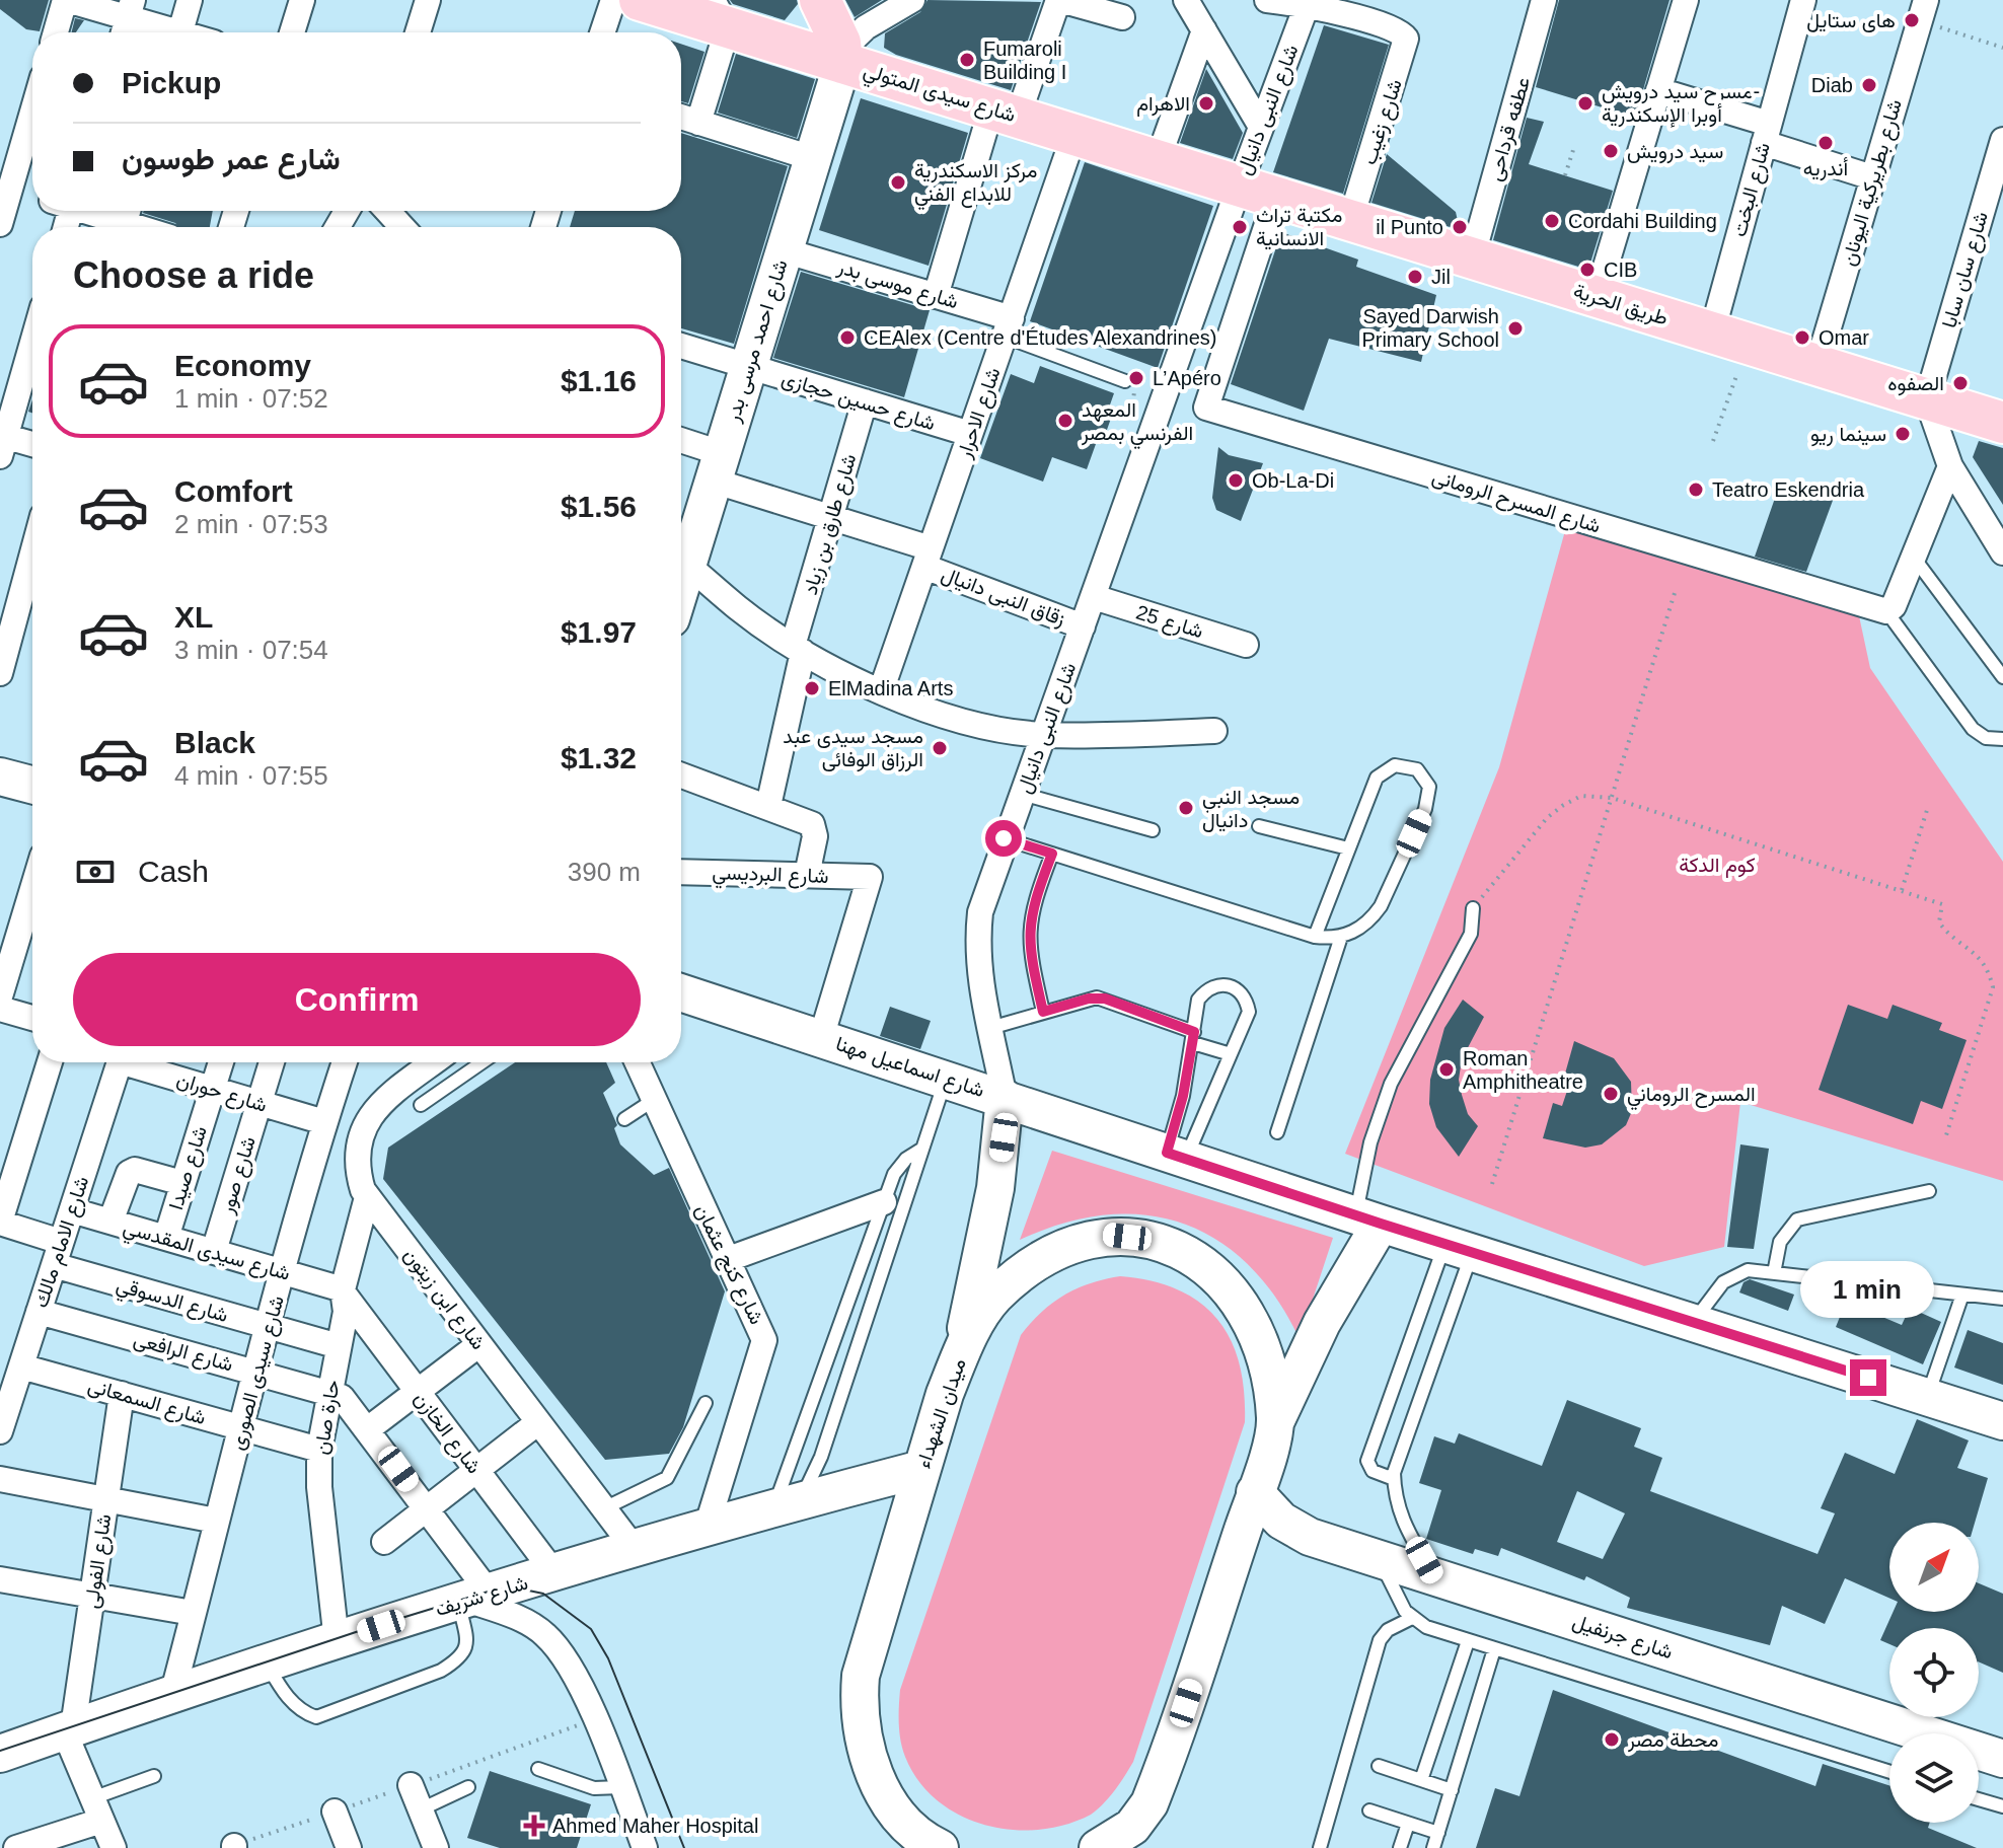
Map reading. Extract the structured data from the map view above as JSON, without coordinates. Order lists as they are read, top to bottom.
{
  "streets": {
    "main road": [
      "شارع سيدى المتولي",
      "طريق الحرية",
      "شارع احمد مرسى بدر",
      "شارع اسماعيل مهنا",
      "ميدان الشهداء",
      "شارع شريف",
      "شارع جرنفيل"
    ],
    "street": [
      "شارع النبى دانيال",
      "شارع زغيب",
      "عطفه قرداحى",
      "شارع بطريركية اليونان",
      "شارع البخت",
      "شارع سان سابا",
      "شارع موسى بدر",
      "شارع حسين حجازى",
      "شارع الاحرار",
      "شارع المسرح الرومانى",
      "شارع طارق بن زياد",
      "زقاق النبى دانيال",
      "شارع 25",
      "شارع البرديسي",
      "شارع حوران",
      "شارع صيدا",
      "شارع صور",
      "شارع الامام مالك",
      "شارع سيدى المقدسي",
      "شارع كنج عثمان",
      "شارع ابن زيتون",
      "شارع الدسوقي",
      "شارع الرافعى",
      "شارع سيدى الصورى",
      "شارع السمعانى",
      "حارة صان",
      "شارع الخازن",
      "شارع الفولى"
    ]
  },
  "crossings": [
    ["شارع سيدى المتولي", "شارع النبى دانيال"],
    ["شارع سيدى المتولي", "طريق الحرية"],
    ["شارع سيدى المتولي", "شارع احمد مرسى بدر"],
    ["شارع سيدى المتولي", "شارع الاحرار"],
    ["شارع سيدى المتولي", "شارع المسرح الرومانى"],
    ["شارع النبى دانيال", "شارع زغيب"],
    ["شارع النبى دانيال", "طريق الحرية"],
    ["شارع النبى دانيال", "شارع المسرح الرومانى"],
    ["شارع النبى دانيال", "زقاق النبى دانيال"],
    ["شارع النبى دانيال", "شارع 25"],
    ["شارع النبى دانيال", "شارع اسماعيل مهنا"],
    ["شارع زغيب", "طريق الحرية"],
    ["عطفه قرداحى", "طريق الحرية"],
    ["شارع بطريركية اليونان", "طريق الحرية"],
    ["شارع البخت", "طريق الحرية"],
    ["شارع سان سابا", "طريق الحرية"],
    ["شارع موسى بدر", "شارع احمد مرسى بدر"],
    ["شارع موسى بدر", "شارع الاحرار"],
    ["طريق الحرية", "شارع المسرح الرومانى"],
    ["شارع احمد مرسى بدر", "شارع حسين حجازى"],
    ["شارع احمد مرسى بدر", "زقاق النبى دانيال"],
    ["شارع حسين حجازى", "شارع الاحرار"],
    ["شارع حسين حجازى", "شارع طارق بن زياد"],
    ["شارع الاحرار", "زقاق النبى دانيال"],
    ["شارع طارق بن زياد", "زقاق النبى دانيال"],
    ["شارع البرديسي", "شارع اسماعيل مهنا"],
    ["شارع حوران", "شارع صيدا"],
    ["شارع حوران", "شارع صور"],
    ["شارع حوران", "شارع ابن زيتون"],
    ["شارع حوران", "شارع سيدى الصورى"],
    ["شارع صيدا", "شارع سيدى المقدسي"],
    ["شارع صور", "شارع سيدى المقدسي"],
    ["شارع الامام مالك", "شارع سيدى المقدسي"],
    ["شارع الامام مالك", "شارع الدسوقي"],
    ["شارع الامام مالك", "شارع الرافعى"],
    ["شارع الامام مالك", "شارع السمعانى"],
    ["شارع سيدى المقدسي", "شارع سيدى الصورى"],
    ["شارع سيدى المقدسي", "حارة صان"],
    ["شارع سيدى المقدسي", "شارع الخازن"],
    ["شارع كنج عثمان", "شارع شريف"],
    ["شارع ابن زيتون", "حارة صان"],
    ["شارع ابن زيتون", "شارع شريف"],
    ["شارع الدسوقي", "شارع سيدى الصورى"],
    ["شارع الدسوقي", "حارة صان"],
    ["شارع الرافعى", "شارع سيدى الصورى"],
    ["شارع الرافعى", "حارة صان"],
    ["شارع سيدى الصورى", "شارع السمعانى"],
    ["شارع سيدى الصورى", "شارع شريف"],
    ["شارع السمعانى", "حارة صان"],
    ["شارع السمعانى", "شارع الفولى"],
    ["ميدان الشهداء", "شارع شريف"],
    ["ميدان الشهداء", "شارع جرنفيل"],
    ["حارة صان", "شارع الخازن"],
    ["حارة صان", "شارع شريف"],
    ["شارع الخازن", "شارع شريف"],
    ["شارع الفولى", "شارع شريف"]
  ],
  "parks": ["كوم الدكة"],
  "places": {
    "other": [
      "هاى ستايل",
      "Fumaroli Building I",
      "Diab",
      "الاهرام",
      "مسرح سيد درويش- أوبرا الإسكندرية",
      "أندريه",
      "سيد درويش",
      "مركز الاسكندرية للابداع الفني",
      "Cordahi Building",
      "مكتبة تراث الانسانية",
      "il Punto",
      "CIB",
      "Jil",
      "Sayed Darwish Primary School",
      "CEAlex (Centre d'Études Alexandrines)",
      "Omar",
      "L’Apéro",
      "الصفوه",
      "المعهد الفرنسي بمصر",
      "سينما ريو",
      "Ob-La-Di",
      "Teatro Eskendria",
      "ElMadina Arts",
      "مسجد سيدى عبد الرزاق الوفائى",
      "مسجد النبي دانيال",
      "Roman Amphitheatre",
      "المسرح الروماني",
      "محطة مصر"
    ],
    "health": ["Ahmed Maher Hospital"]
  },
  "north": "top right",
  "page": {
    "banner": ["Pickup", "شارع عمر طوسون"],
    "heading": "Choose a ride",
    "list": [
      {
        "name": "Economy",
        "note": "1 min · 07:52",
        "value": "$1.16"
      },
      {
        "name": "Comfort",
        "note": "2 min · 07:53",
        "value": "$1.56"
      },
      {
        "name": "XL",
        "note": "3 min · 07:54",
        "value": "$1.97"
      },
      {
        "name": "Black",
        "note": "4 min · 07:55",
        "value": "$1.32"
      }
    ],
    "pay": ["Cash", "390 m"],
    "buttons": "Confirm",
    "bubble": "1 min"
  }
}
